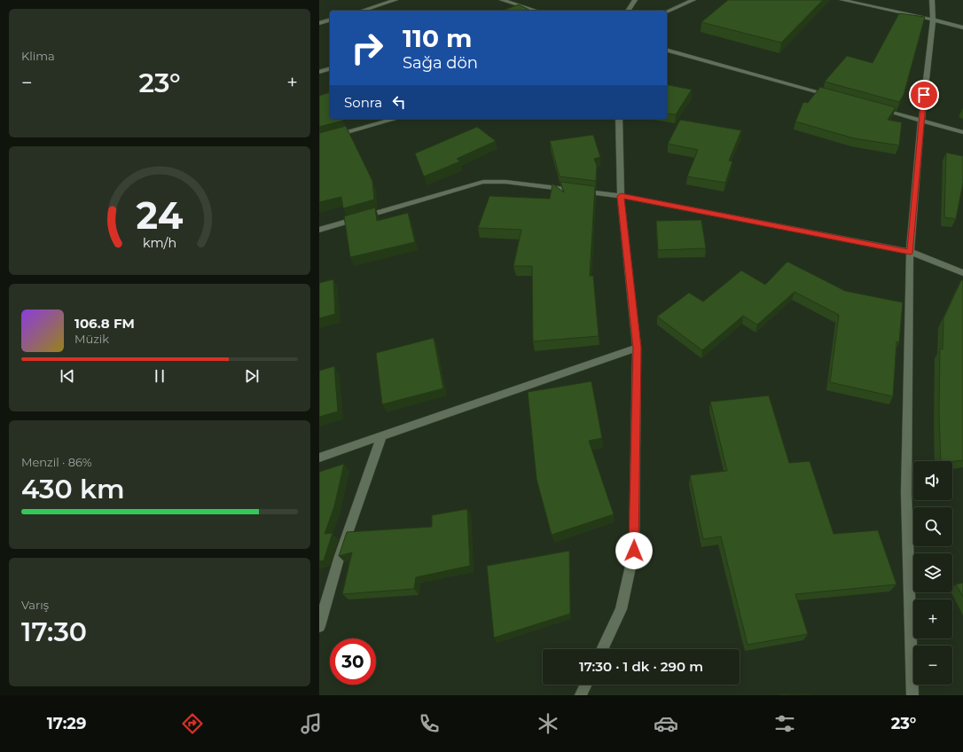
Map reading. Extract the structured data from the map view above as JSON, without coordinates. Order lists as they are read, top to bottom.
{
  "page": {
    "tile": [
      "Klima",
      ["Menzil · 86%", "430 km"],
      ["Varış", "17:30"]
    ],
    "turn": ["110 m", "Sağa dön"],
    "heat": ["−", "23°", "+"],
    "then": "Sonra",
    "song": ["106.8 FM", "Müzik"],
    "map_buttons": ["+", "−"],
    "limit": "30",
    "trip": "17:30 · 1 dk · 290 m",
    "tabs": ["17:29", "23°"],
    "gauge": ["24", "km/h"]
  }
}
